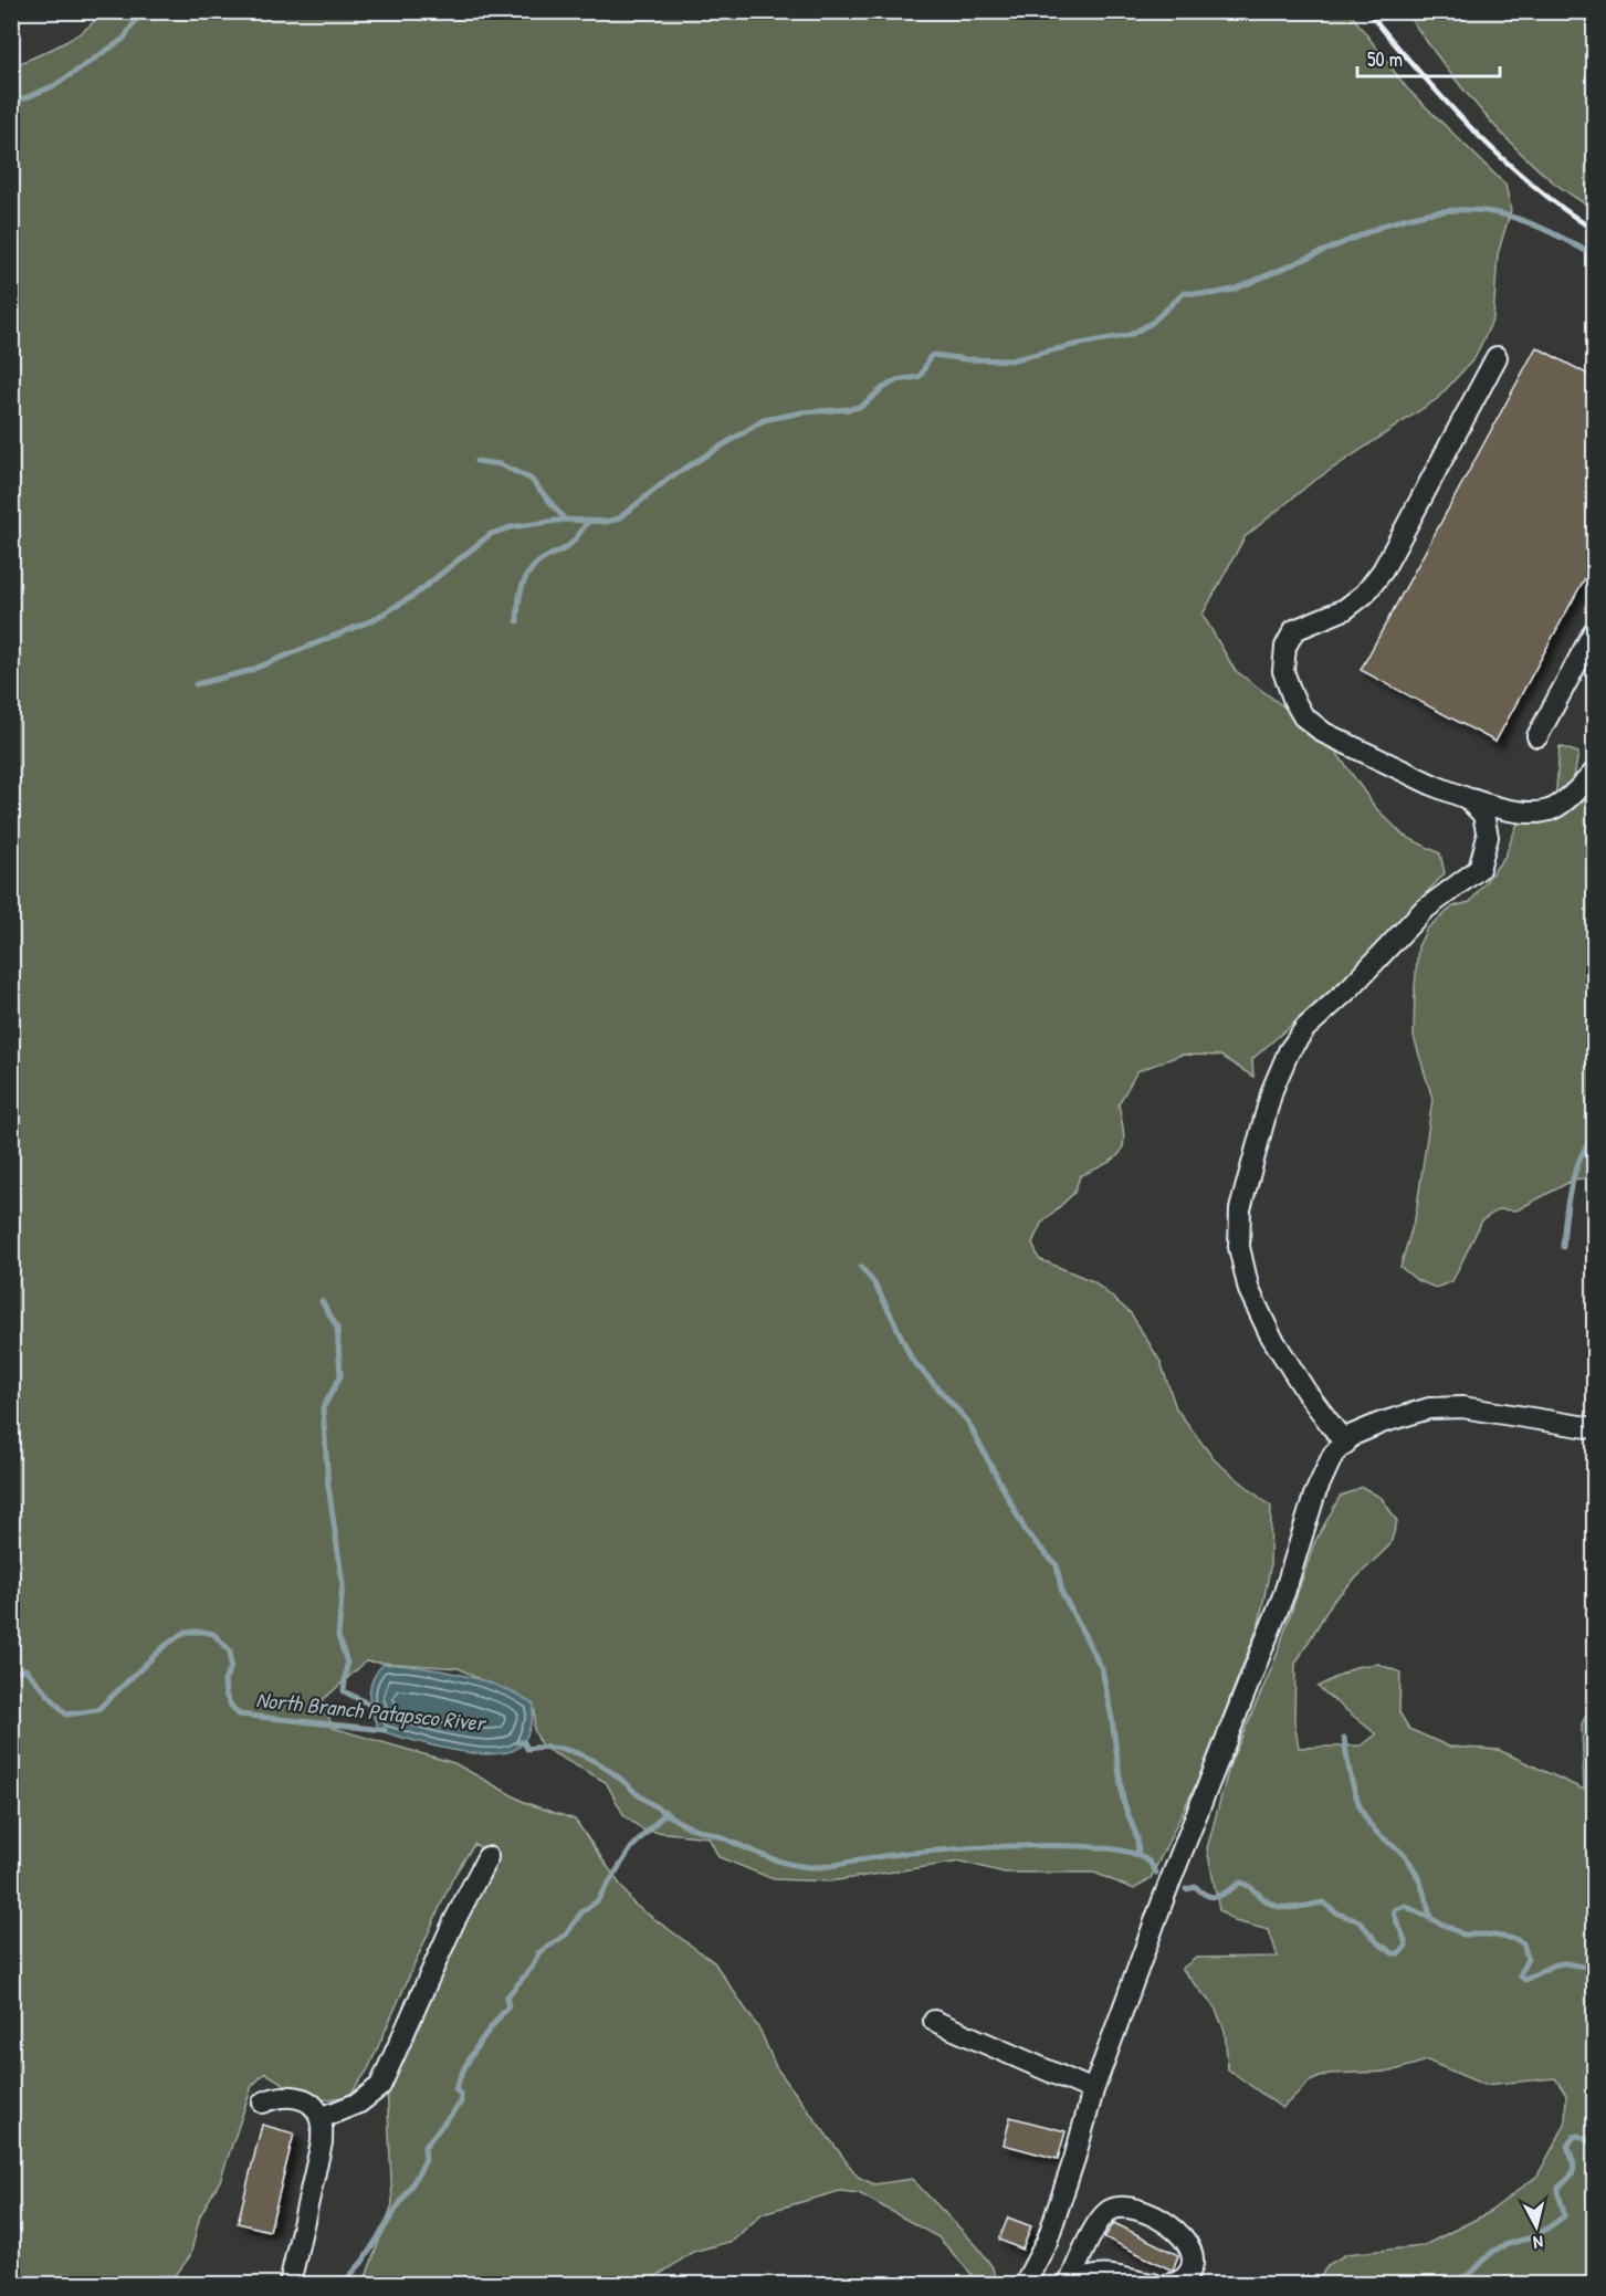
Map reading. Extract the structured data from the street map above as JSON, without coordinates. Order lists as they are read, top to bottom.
{
  "water": ["North Branch Patapsco River"],
  "scale_bar": "50 m",
  "north": "bottom"
}
